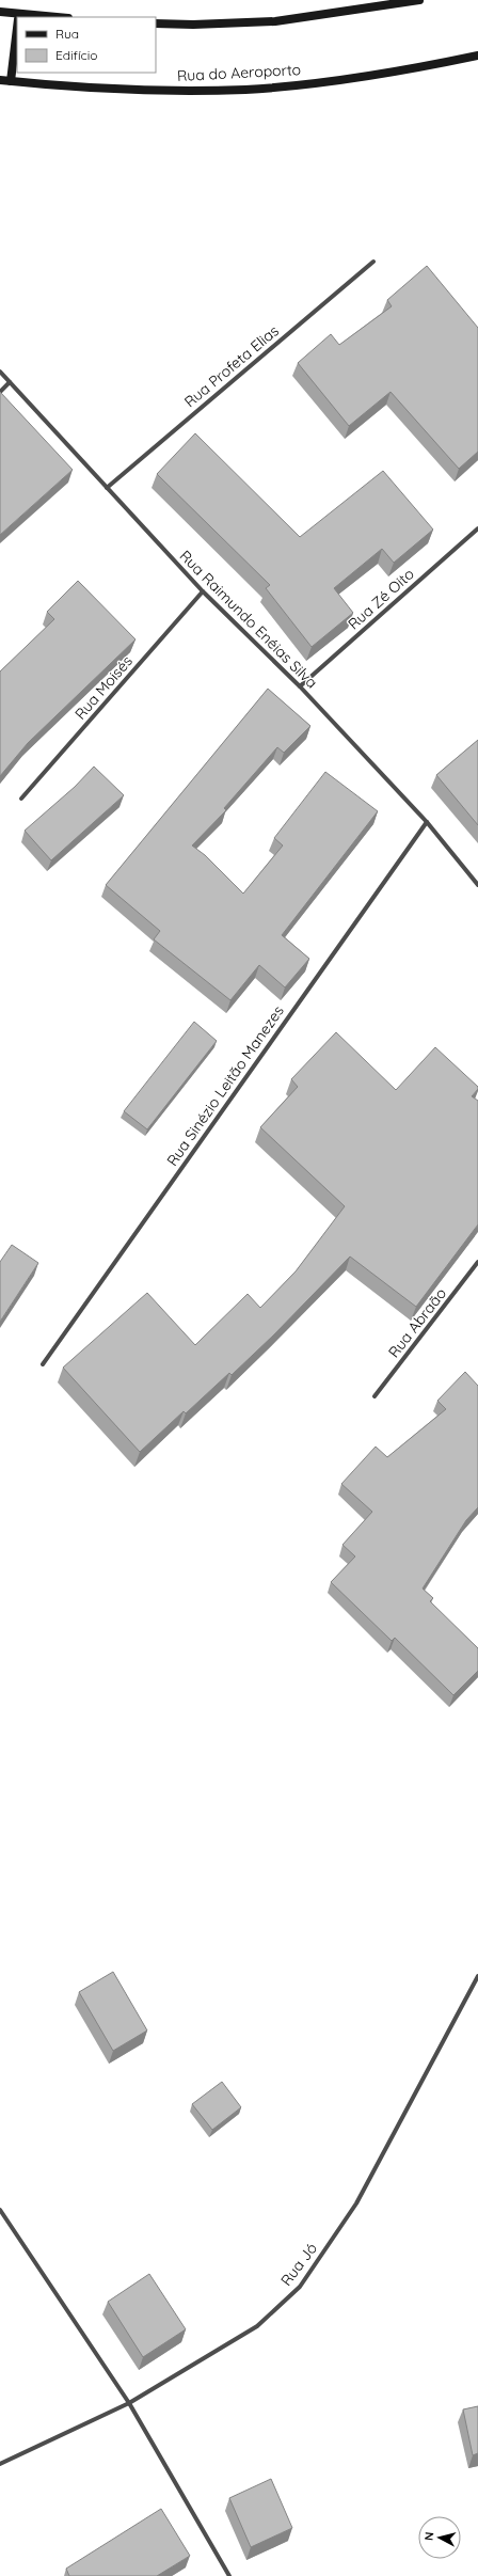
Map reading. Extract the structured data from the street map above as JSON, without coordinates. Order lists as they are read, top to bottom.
{
  "streets": {
    "main road": ["Rua do Aeroporto"],
    "street": [
      "Rua Profeta Elias",
      "Rua Zé Oito",
      "Rua Raimundo Enéias Silva",
      "Rua Moisés",
      "Rua Sinézio Leitão Manezes",
      "Rua Abraão",
      "Rua Jó"
    ]
  },
  "crossings": [
    ["Rua Profeta Elias", "Rua Raimundo Enéias Silva"],
    ["Rua Zé Oito", "Rua Raimundo Enéias Silva"],
    ["Rua Raimundo Enéias Silva", "Rua Moisés"],
    ["Rua Raimundo Enéias Silva", "Rua Sinézio Leitão Manezes"]
  ],
  "legend": ["Rua", "Edifício"],
  "north": "left"
}
